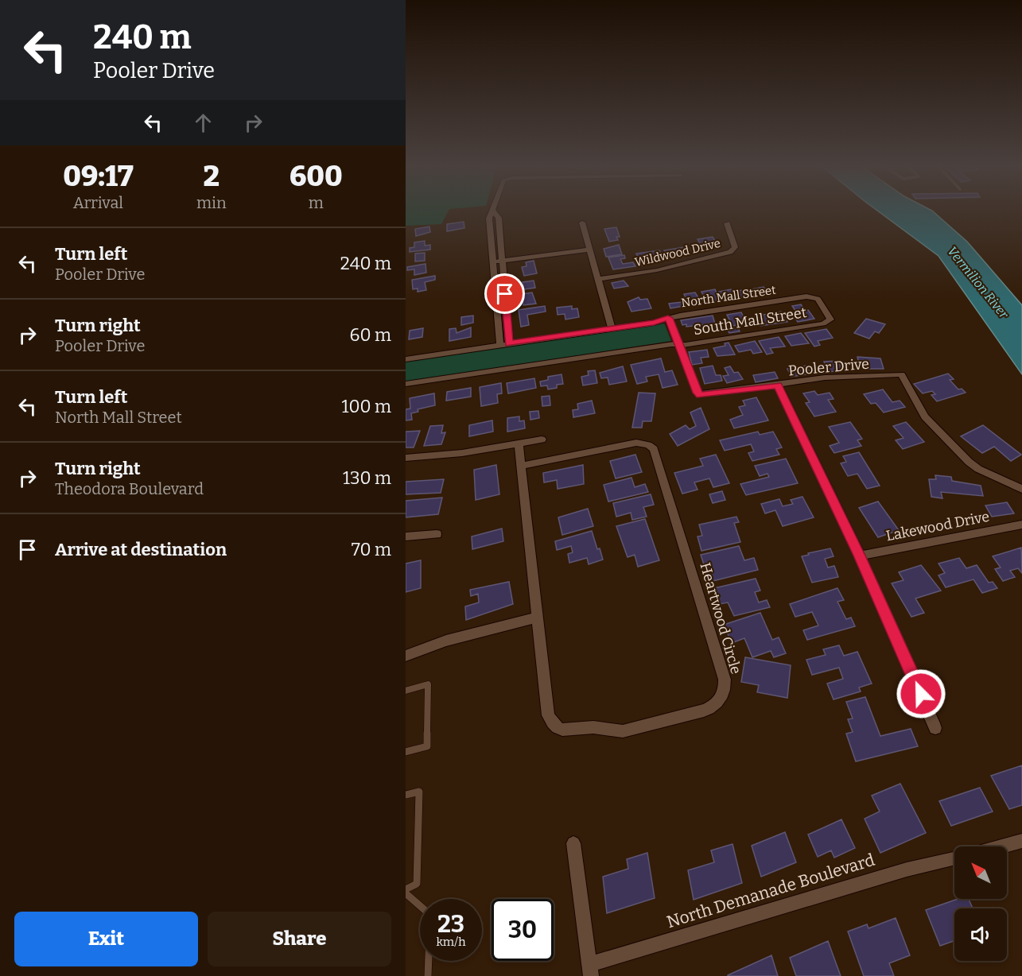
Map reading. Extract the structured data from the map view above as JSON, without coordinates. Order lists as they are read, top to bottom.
{
  "streets": {
    "street": [
      "Wildwood Drive",
      "North Mall Street",
      "South Mall Street",
      "Pooler Drive",
      "Lakewood Drive",
      "Heartwood Circle",
      "North Demanade Boulevard"
    ]
  },
  "crossings": [
    ["North Mall Street", "South Mall Street"],
    ["North Mall Street", "Pooler Drive"],
    ["South Mall Street", "Pooler Drive"]
  ],
  "water": ["Vermilion River"],
  "north": "top left",
  "page": {
    "turn": ["240 m", "Pooler Drive"],
    "eta": [
      "09:17",
      "Arrival",
      "2",
      "min",
      "600",
      "m"
    ],
    "list": [
      {
        "name": "Turn left",
        "note": "Pooler Drive",
        "value": "240 m"
      },
      {
        "name": "Turn right",
        "note": "Pooler Drive",
        "value": "60 m"
      },
      {
        "name": "Turn left",
        "note": "North Mall Street",
        "value": "100 m"
      },
      {
        "name": "Turn right",
        "note": "Theodora Boulevard",
        "value": "130 m"
      },
      {
        "name": "Arrive at destination",
        "value": "70 m"
      }
    ],
    "speed": "23 km/h",
    "limit": "30",
    "buttons": ["Exit", "Share"]
  }
}
